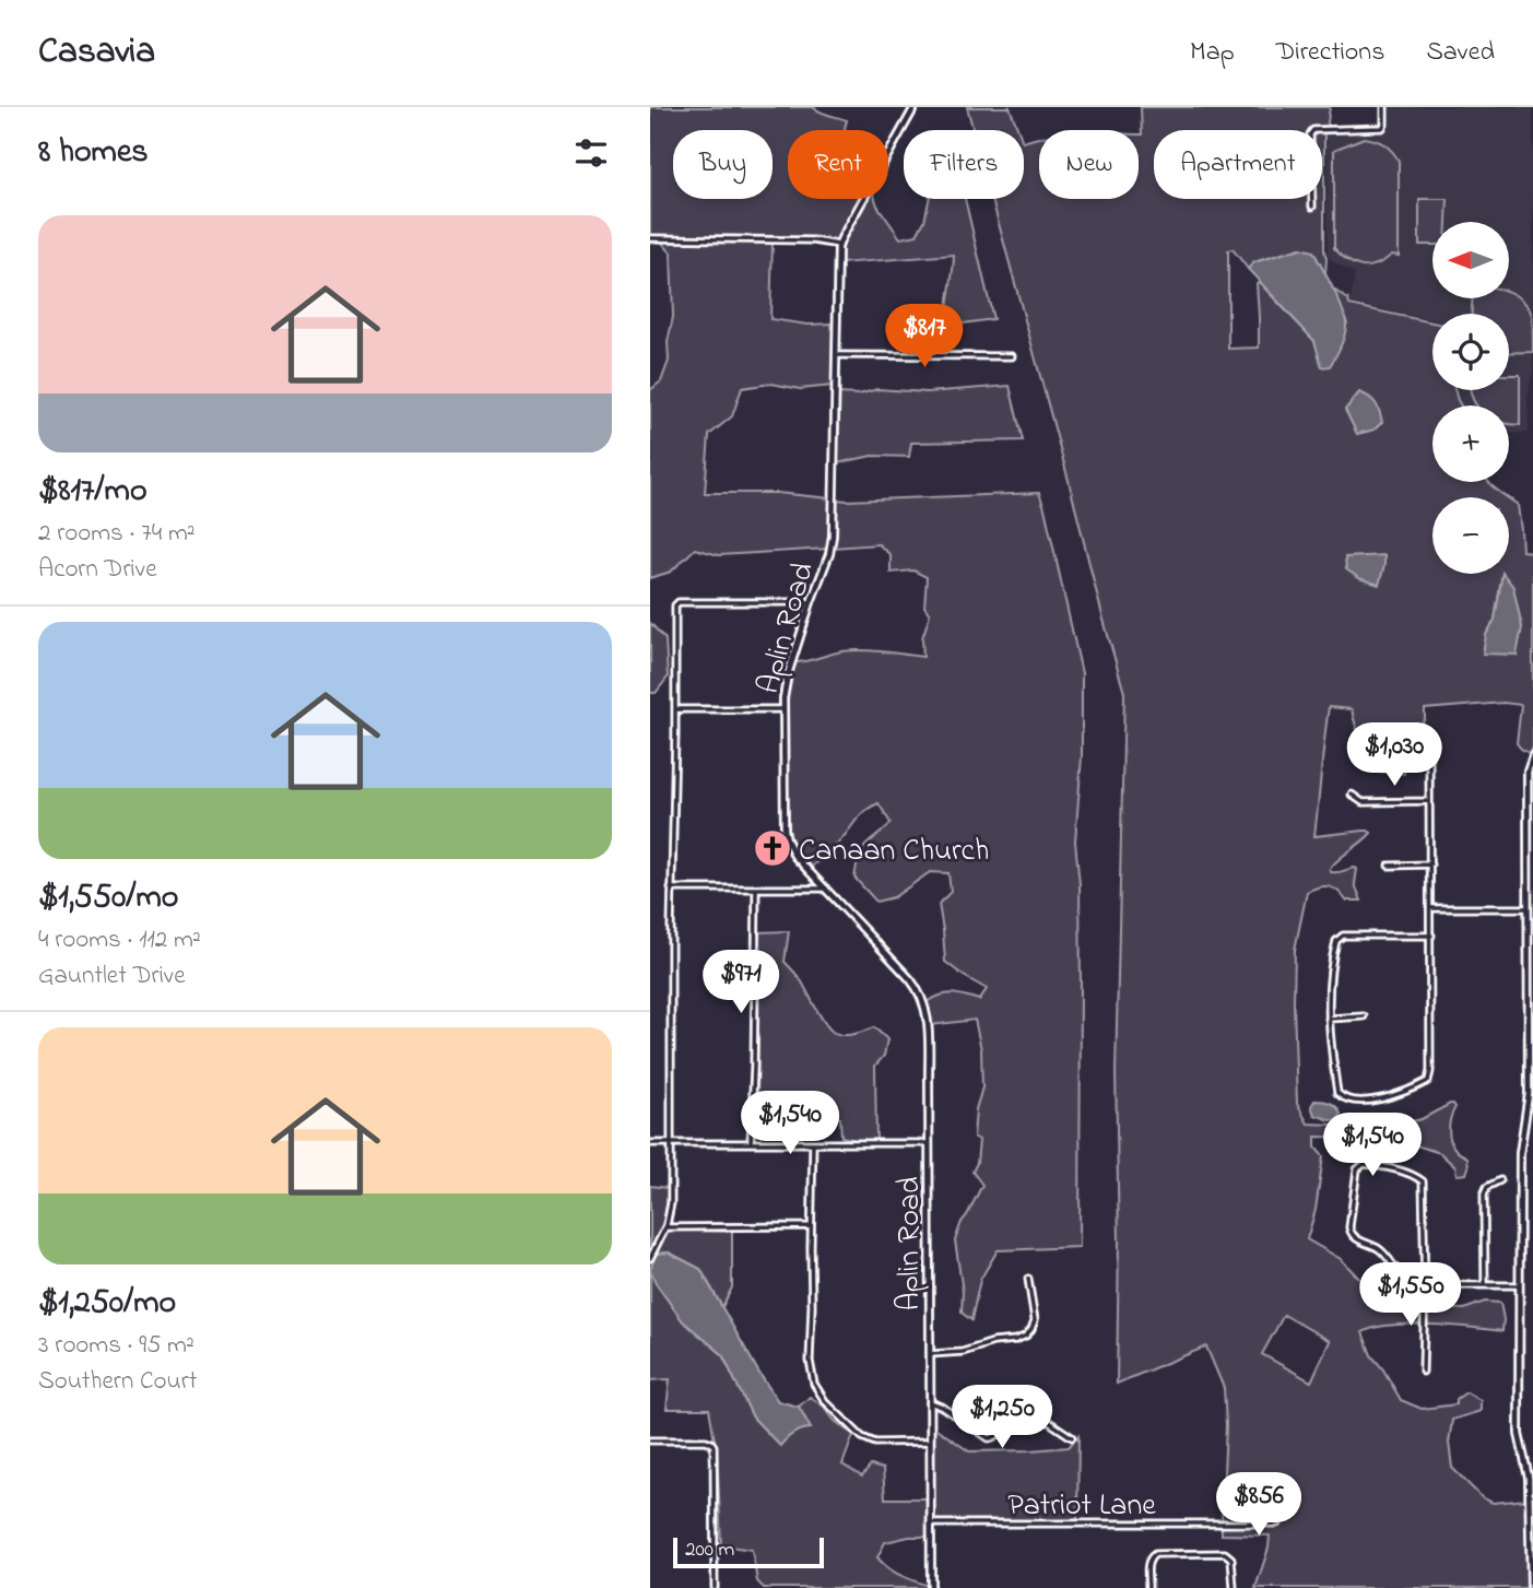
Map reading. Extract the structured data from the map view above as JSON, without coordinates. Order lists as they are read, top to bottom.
{
  "streets": {
    "street": ["Aplin Road", "Patriot Lane"]
  },
  "crossings": [
    ["Aplin Road", "Patriot Lane"]
  ],
  "places": {
    "church": ["Canaan Church"]
  },
  "scale_bar": "200 m",
  "north": "left",
  "page": {
    "header": "Casavia",
    "nav": ["Map", "Directions", "Saved"],
    "heading": "8 homes",
    "chip": [
      "Buy",
      "Rent",
      "Filters",
      "New",
      "Apartment"
    ],
    "list": [
      {
        "name": "$817/mo",
        "note": "2 rooms · 74 m² · Acorn Drive"
      },
      {
        "name": "$1,550/mo",
        "note": "4 rooms · 112 m² · Gauntlet Drive"
      },
      {
        "name": "$1,250/mo",
        "note": "3 rooms · 95 m² · Southern Court"
      }
    ],
    "map_buttons": ["+", "−"],
    "price": [
      "$817",
      "$1,030",
      "$971",
      "$1,540",
      "$1,540",
      "$1,550",
      "$1,250",
      "$856"
    ],
    "scale": "200 m"
  }
}
